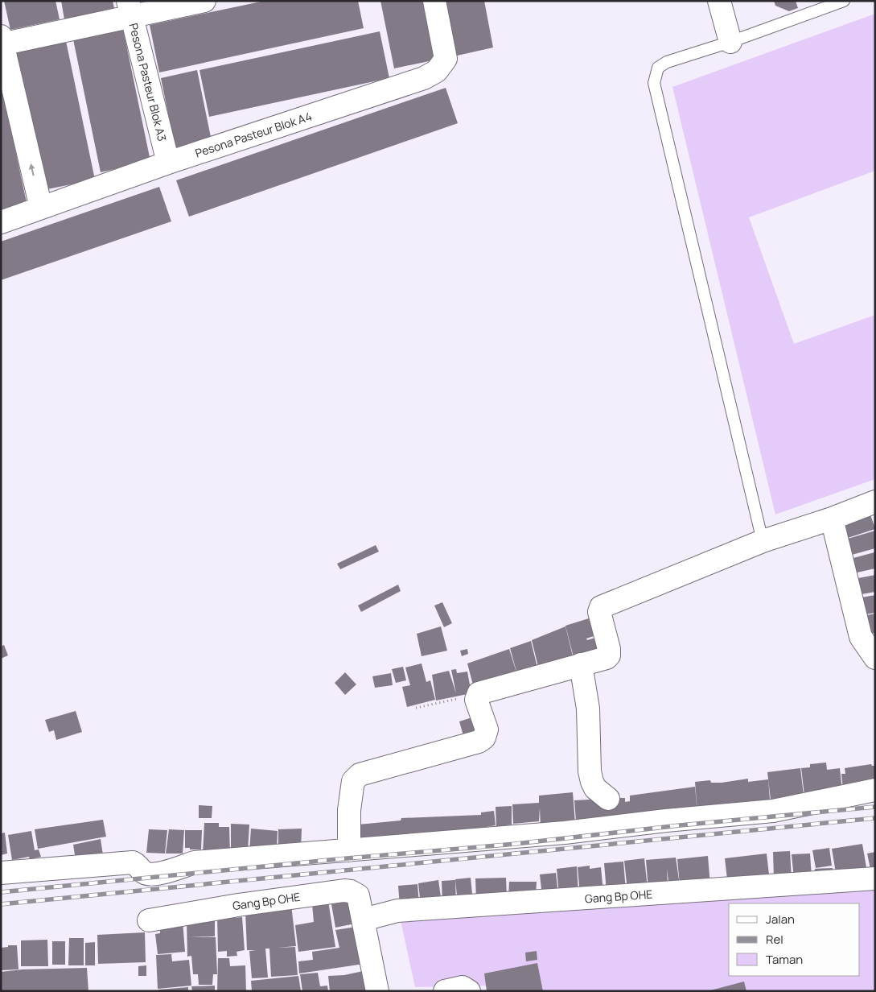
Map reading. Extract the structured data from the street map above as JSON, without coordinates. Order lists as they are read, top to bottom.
{
  "streets": {
    "street": ["Pesona Pasteur Blok A3", "Pesona Pasteur Blok A4", "Gang Bp OHE"]
  },
  "crossings": [
    ["Pesona Pasteur Blok A3", "Pesona Pasteur Blok A4"]
  ],
  "legend": ["Jalan", "Rel", "Taman"]
}
